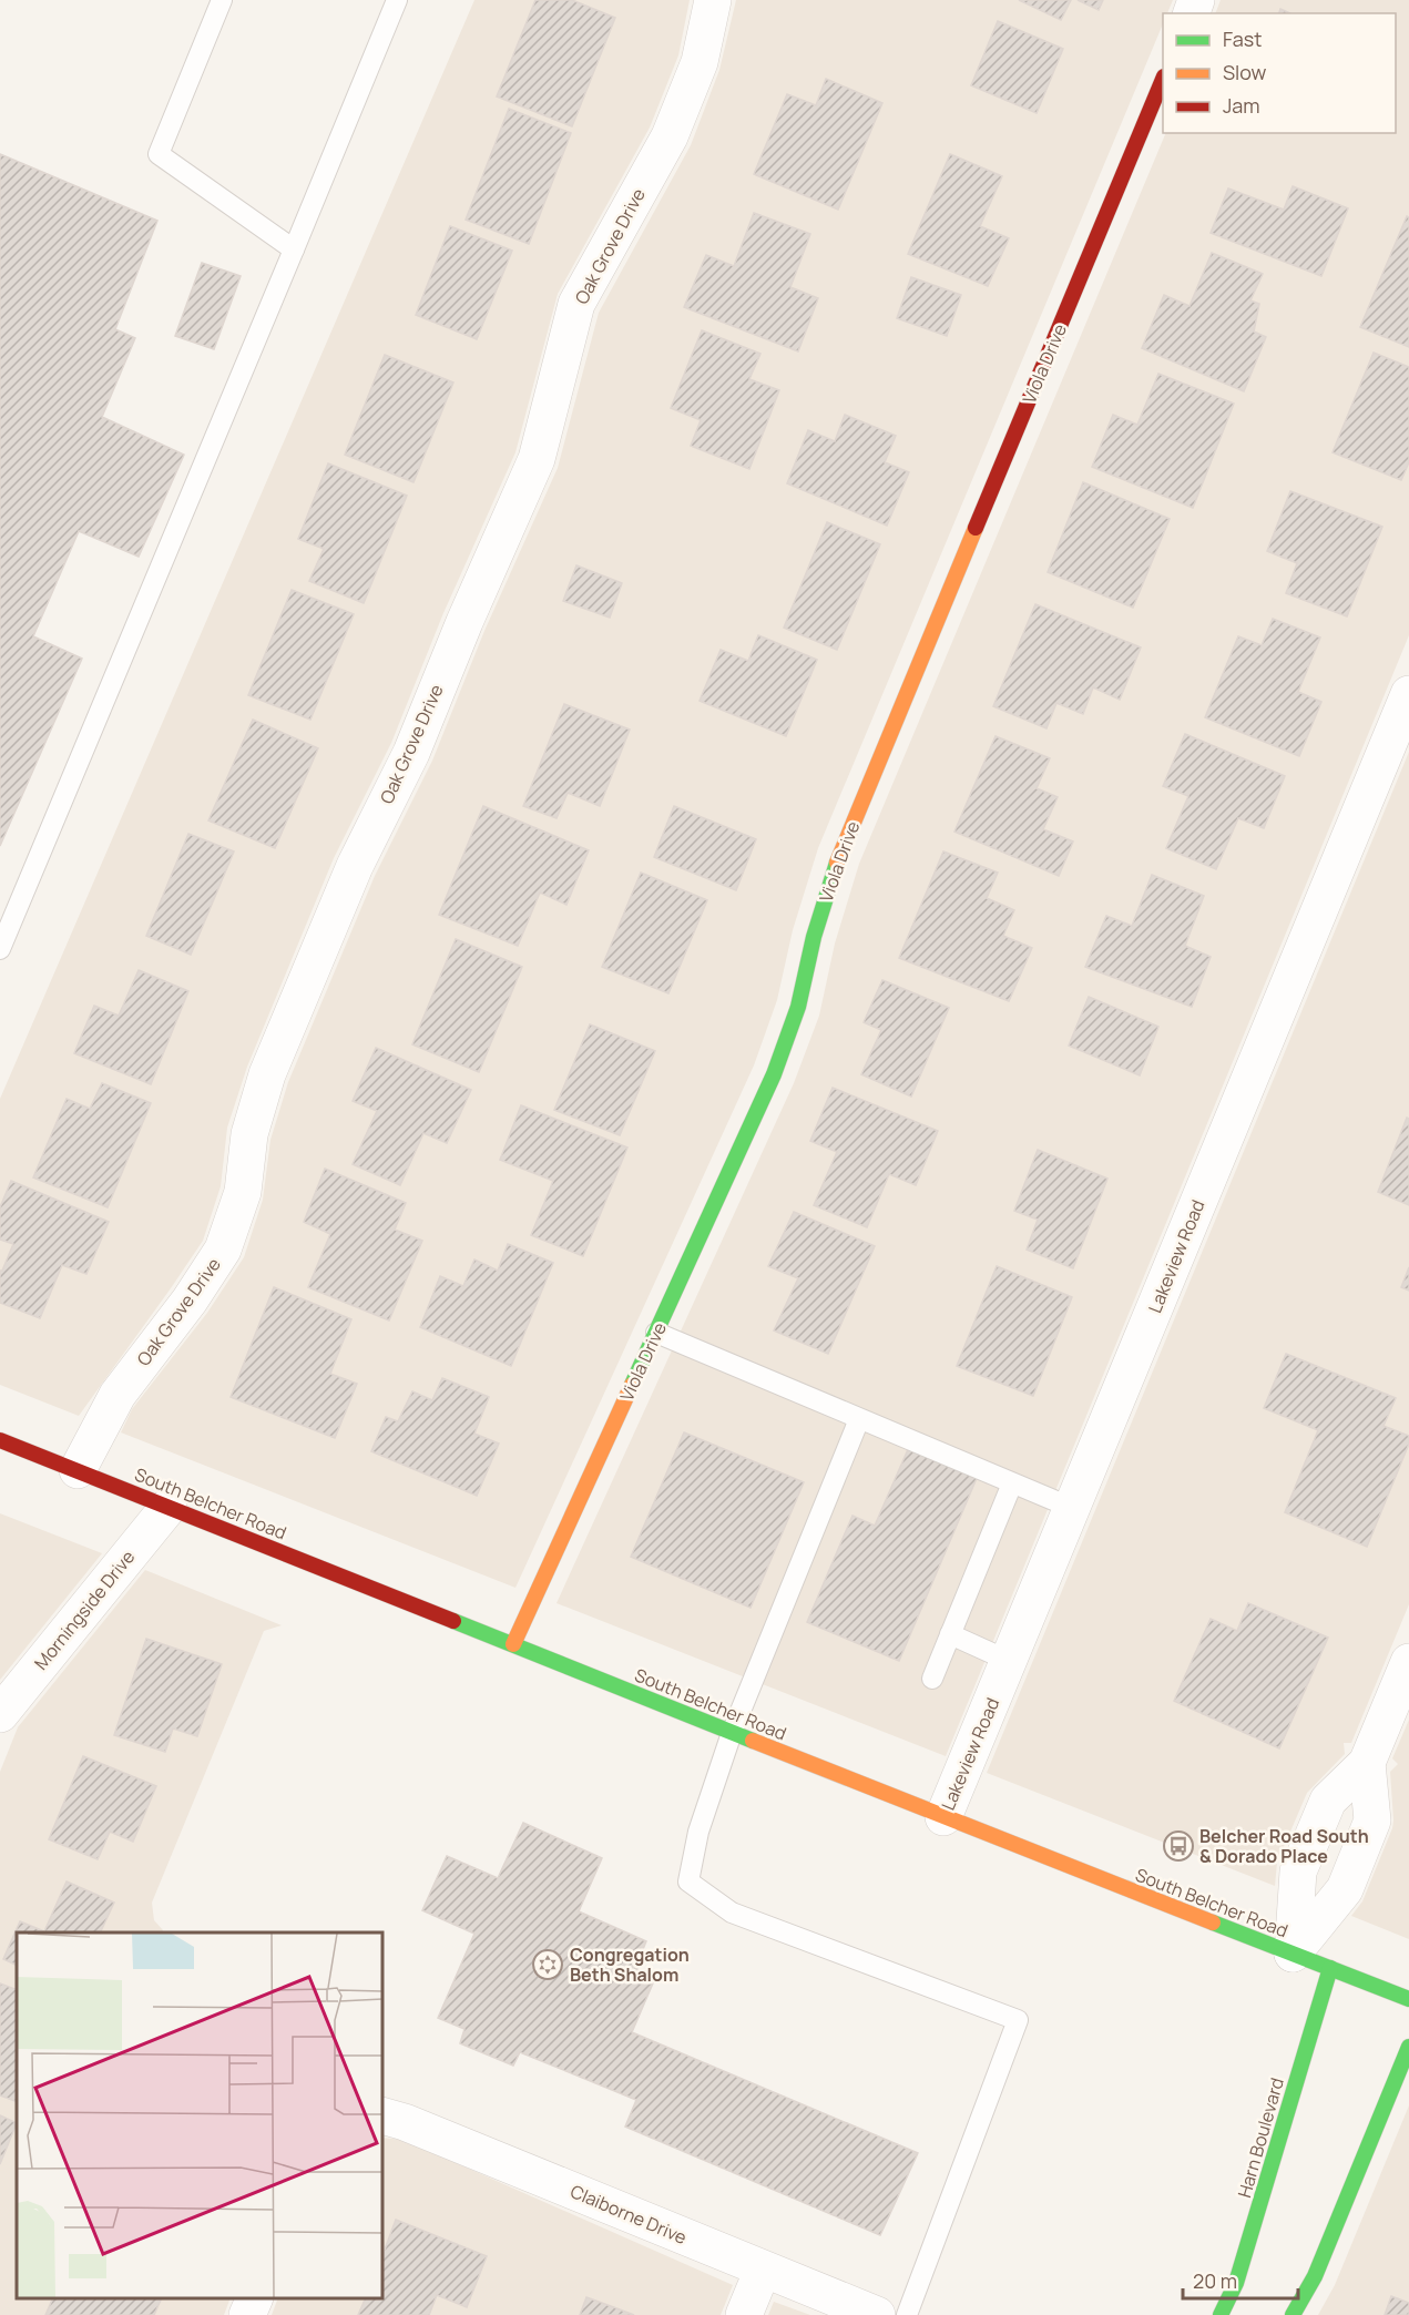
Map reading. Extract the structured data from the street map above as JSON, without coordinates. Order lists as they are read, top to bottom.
{
  "streets": {
    "street": [
      "Oak Grove Drive",
      "Viola Drive",
      "Lakeview Road",
      "South Belcher Road",
      "Morningside Drive",
      "Harn Boulevard",
      "Claiborne Drive"
    ]
  },
  "crossings": [
    ["Oak Grove Drive", "South Belcher Road"],
    ["Viola Drive", "South Belcher Road"],
    ["Lakeview Road", "South Belcher Road"],
    ["South Belcher Road", "Morningside Drive"],
    ["South Belcher Road", "Harn Boulevard"]
  ],
  "places": {
    "bus stop": ["Belcher Road South & Dorado Place"],
    "synagogue": ["Congregation Beth Shalom"]
  },
  "legend": ["Fast", "Slow", "Jam"],
  "scale_bar": "20 m"
}
